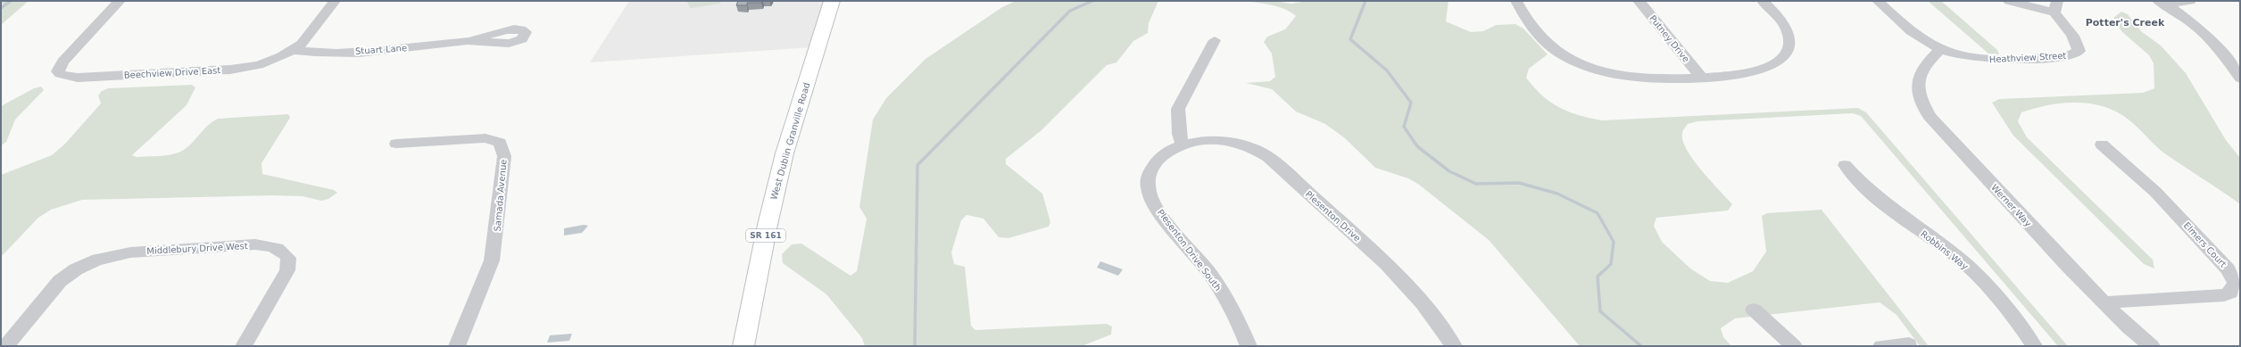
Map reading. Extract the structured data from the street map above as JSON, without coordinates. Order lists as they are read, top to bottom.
{
  "streets": {
    "main road": ["West Dublin Granville Road", "SR 161"],
    "street": [
      "Putney Drive",
      "Stuart Lane",
      "Heathview Street",
      "Beechview Drive East",
      "Samada Avenue",
      "Werner Way",
      "Plesenton Drive",
      "Elmers Court",
      "Middlebury Drive West",
      "Plesenton Drive South",
      "Robbins Way"
    ]
  },
  "crossings": [
    ["Stuart Lane", "Beechview Drive East"],
    ["Heathview Street", "Werner Way"],
    ["Werner Way", "Elmers Court"],
    ["Plesenton Drive", "Plesenton Drive South"]
  ],
  "districts": ["Potter's Creek"]
}
